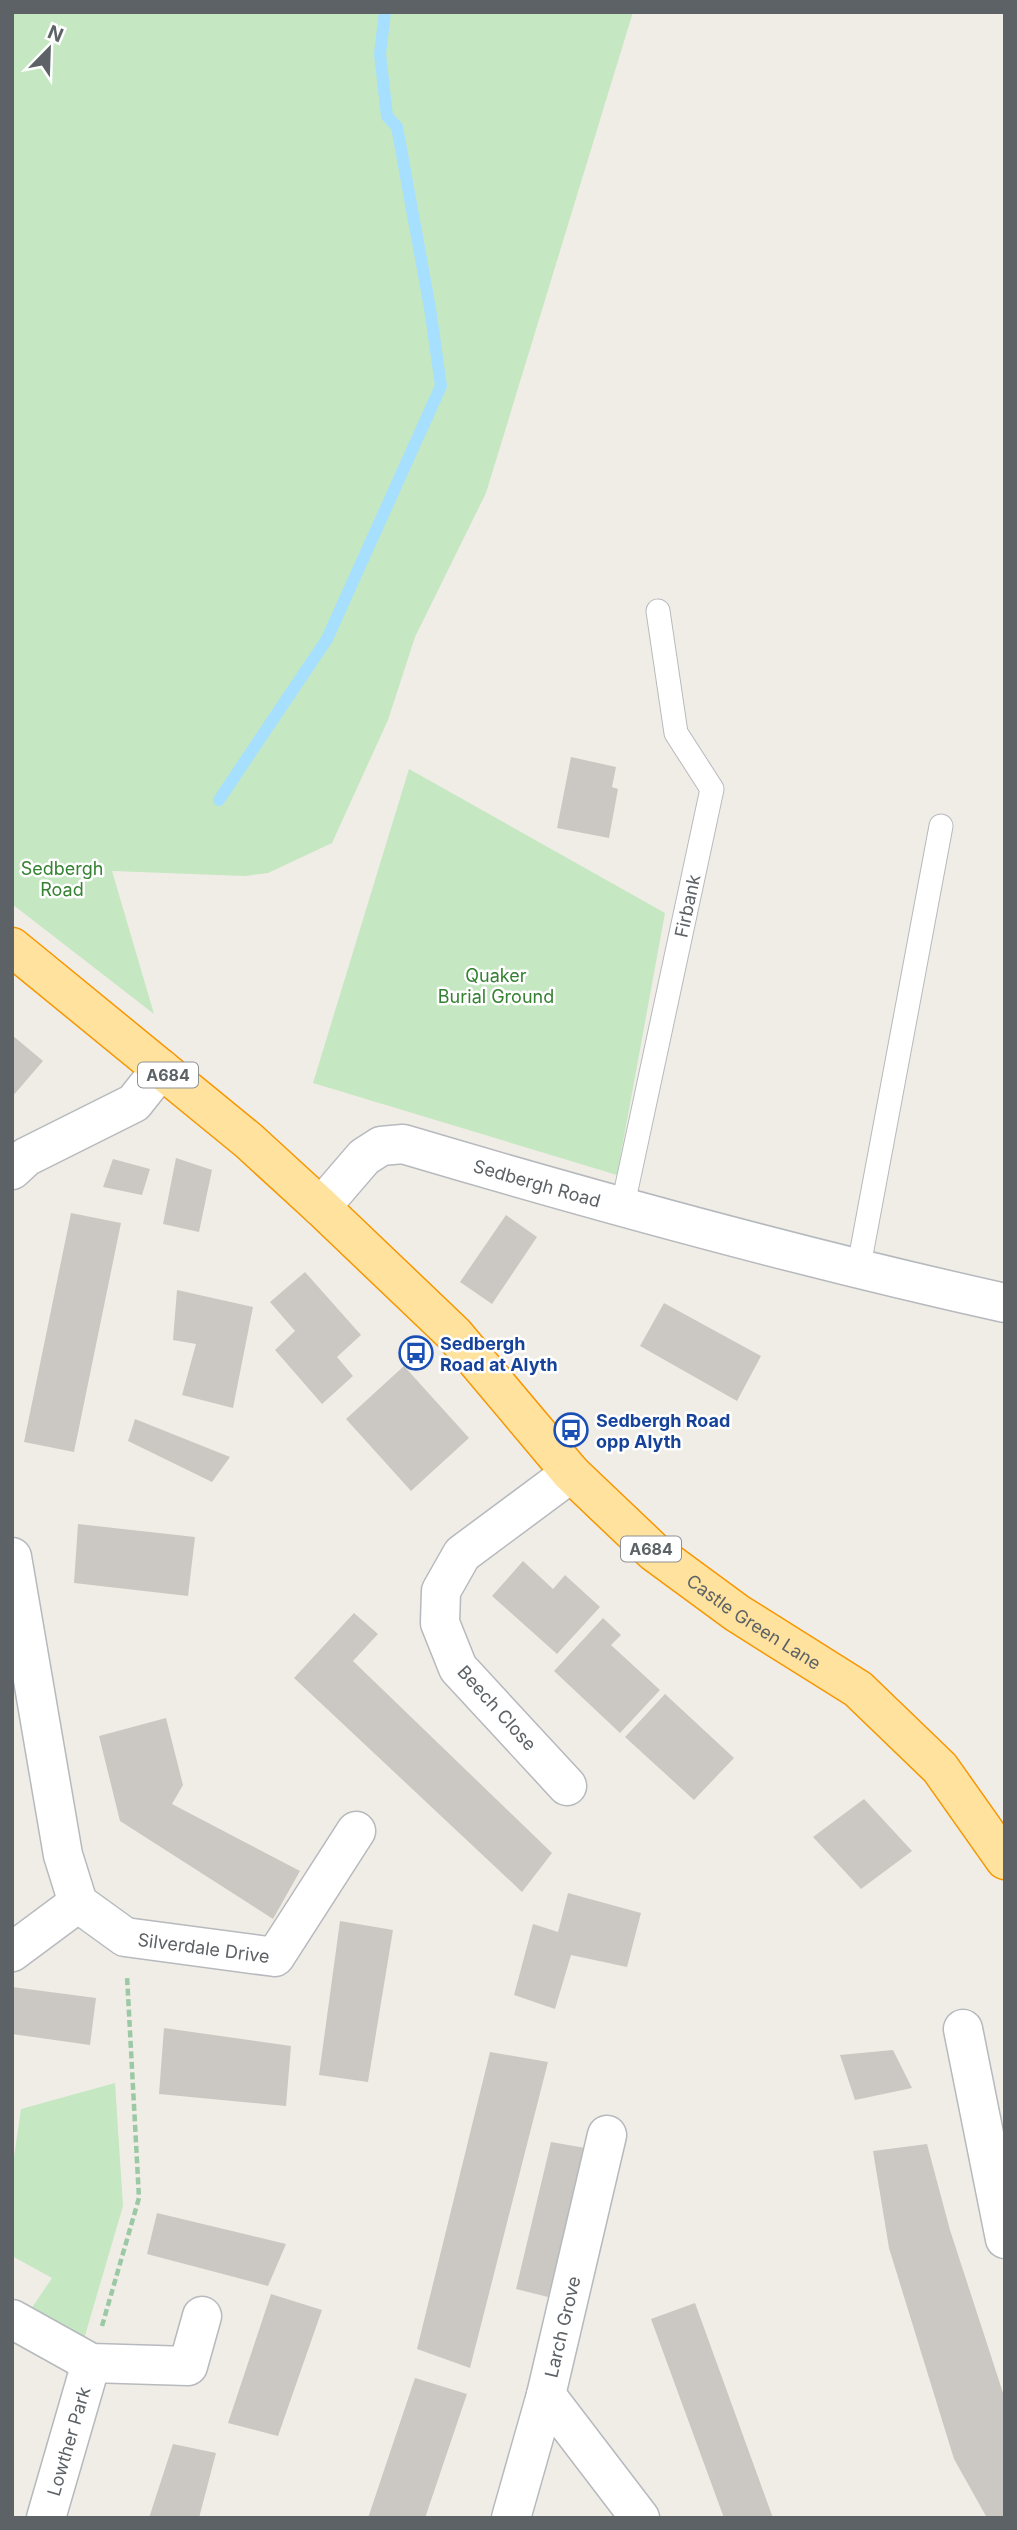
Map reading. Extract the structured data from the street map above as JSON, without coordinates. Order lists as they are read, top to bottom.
{
  "streets": {
    "highway": ["A684", "Castle Green Lane"],
    "street": [
      "Sedbergh Road",
      "Beech Close",
      "Silverdale Drive",
      "Larch Grove",
      "Lowther Park"
    ],
    "lane": ["Firbank"]
  },
  "crossings": [
    ["Firbank", "Sedbergh Road"],
    ["A684", "Sedbergh Road"],
    ["A684", "Castle Green Lane"],
    ["Sedbergh Road", "Castle Green Lane"],
    ["Castle Green Lane", "Beech Close"]
  ],
  "parks": ["Sedbergh Road", "Quaker Burial Ground"],
  "places": {
    "bus stop": ["Sedbergh Road at Alyth", "Sedbergh Road opp Alyth"]
  },
  "north": "top right"
}
